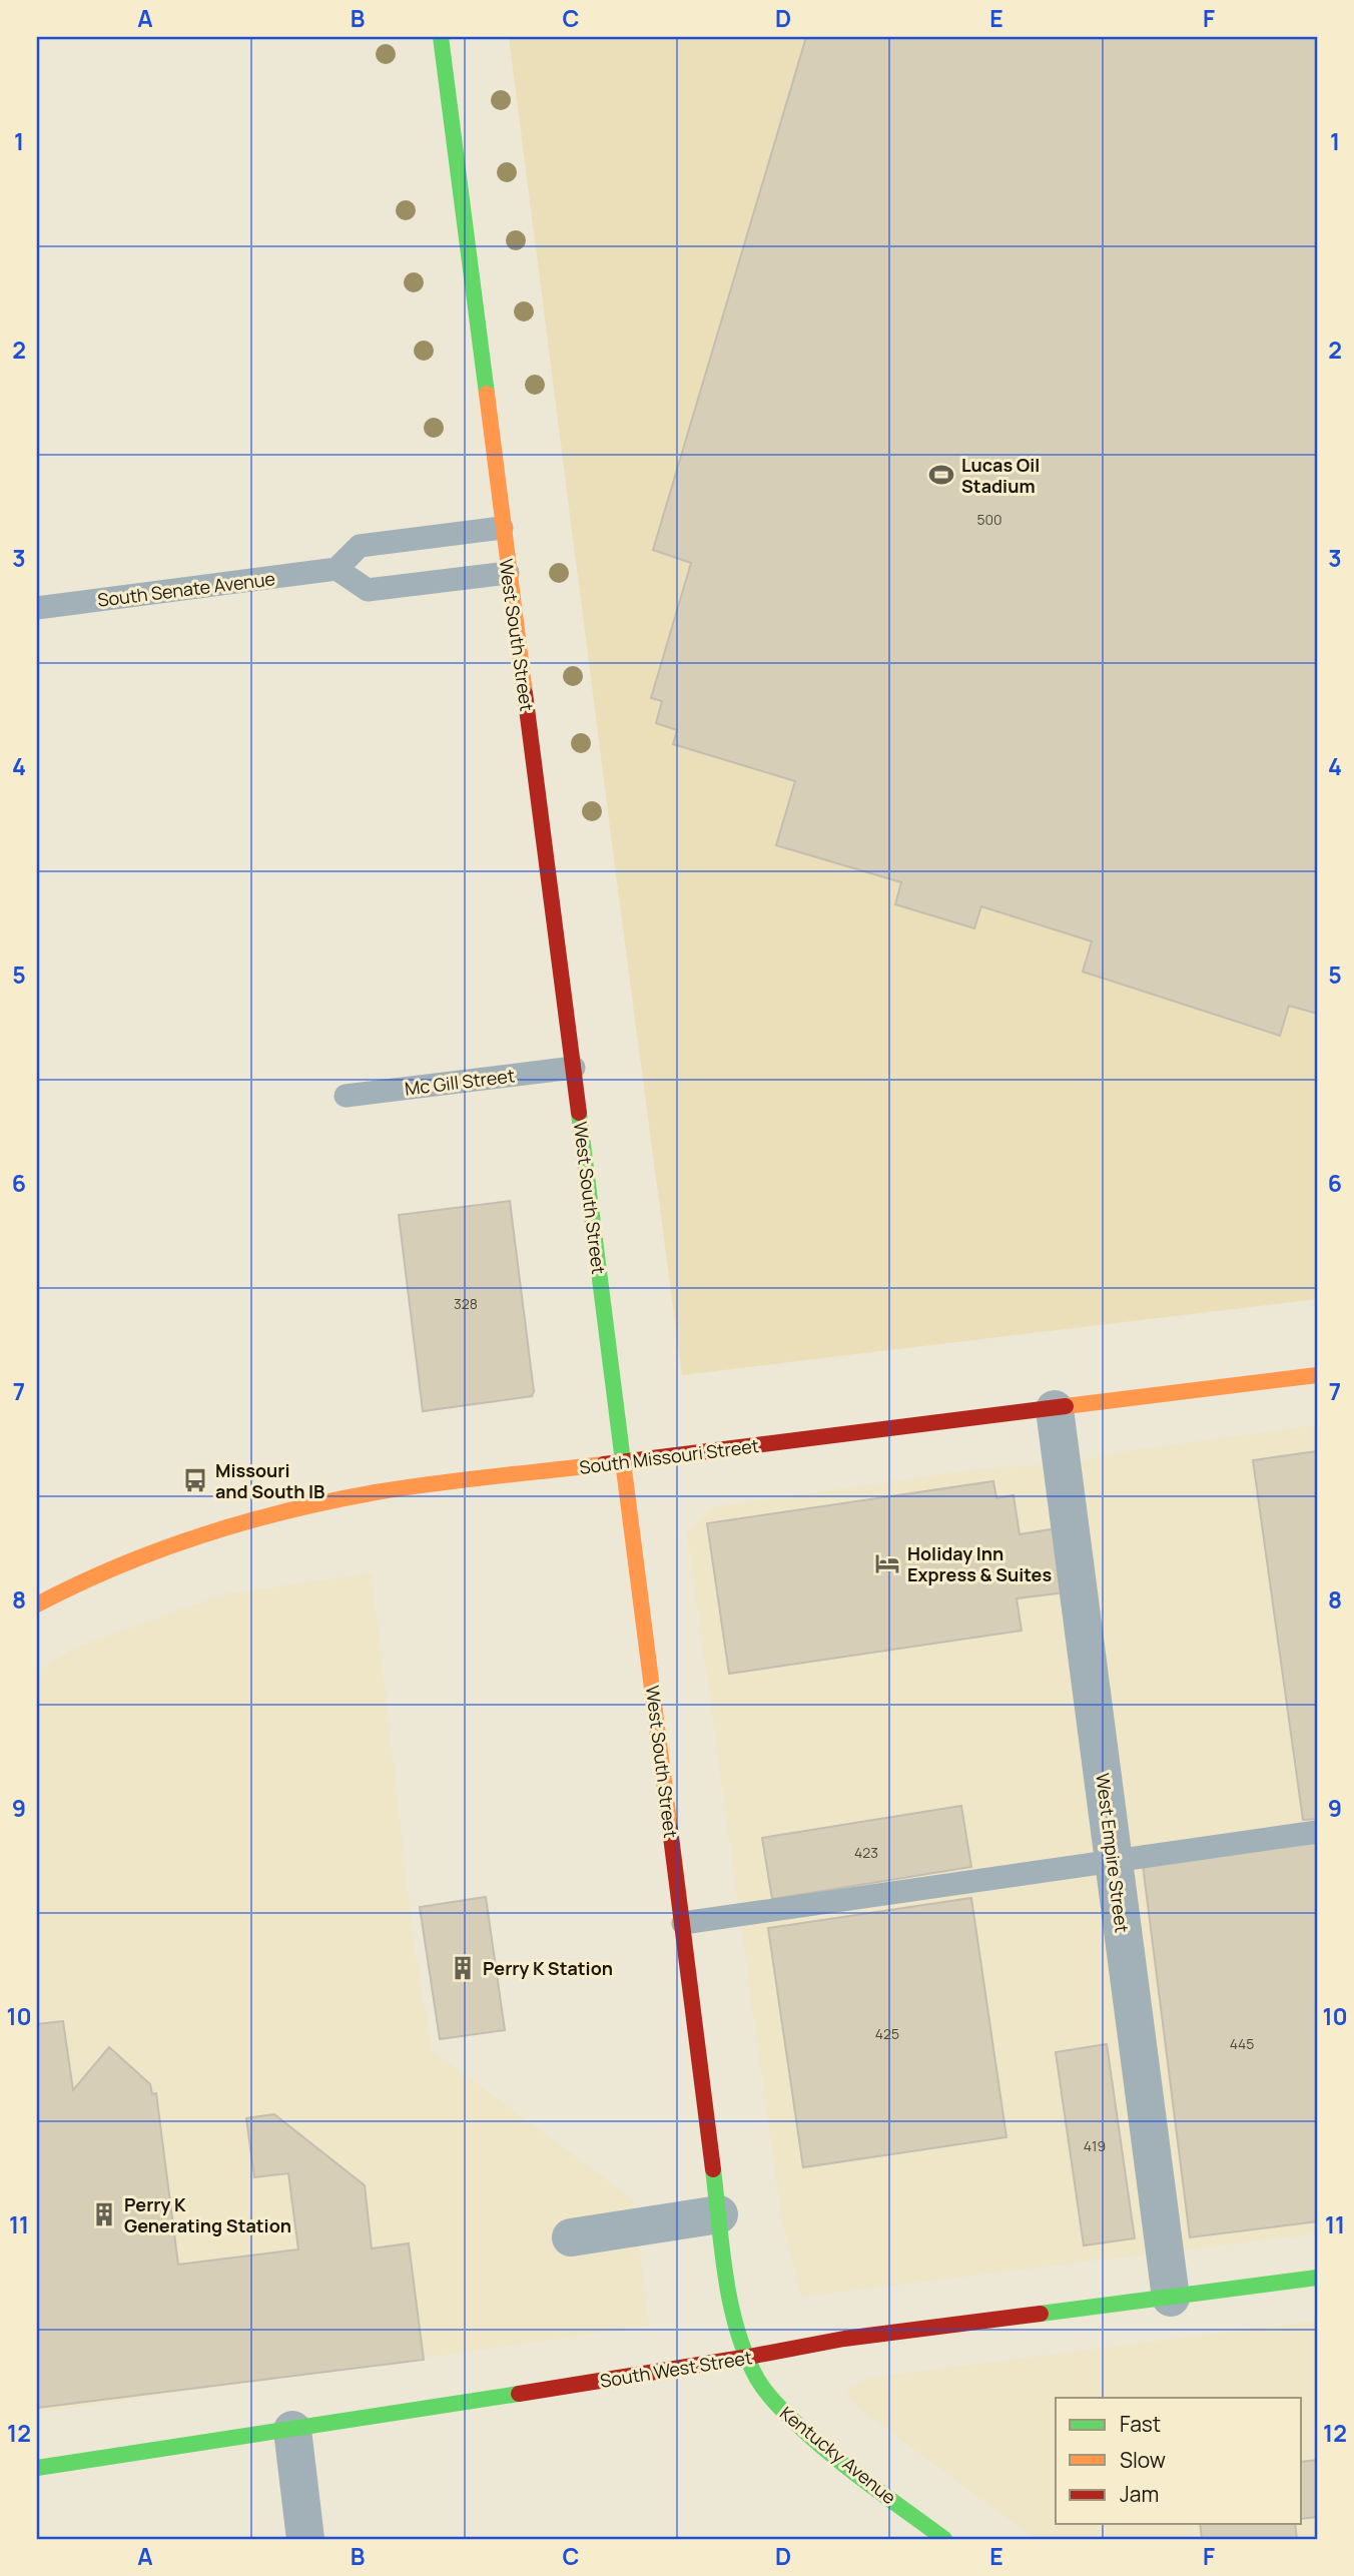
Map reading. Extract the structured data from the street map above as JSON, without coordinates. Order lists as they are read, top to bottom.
{
  "streets": {
    "main road": [
      "West South Street",
      "South Missouri Street",
      "South West Street",
      "Kentucky Avenue"
    ],
    "street": ["West Empire Street"],
    "lane": ["South Senate Avenue", "Mc Gill Street"]
  },
  "crossings": [
    ["West South Street", "Mc Gill Street"],
    ["West South Street", "South Missouri Street"],
    ["West South Street", "South West Street"],
    ["West South Street", "Kentucky Avenue"],
    ["South Missouri Street", "West Empire Street"],
    ["West Empire Street", "South West Street"],
    ["South West Street", "Kentucky Avenue"]
  ],
  "places": {
    "sports": ["Lucas Oil Stadium"],
    "bus stop": ["Missouri and South IB"],
    "hotel": ["Holiday Inn Express & Suites"],
    "building": ["Perry K Station", "Perry K Generating Station"]
  },
  "house_numbers": [
    "500",
    "328",
    "423",
    "425",
    "445",
    "419"
  ],
  "legend": ["Fast", "Slow", "Jam"],
  "grid": {
    "columns": [
      "A",
      "B",
      "C",
      "D",
      "E",
      "F"
    ],
    "rows": [
      "1",
      "2",
      "3",
      "4",
      "5",
      "6",
      "7",
      "8",
      "9",
      "10",
      "11",
      "12"
    ]
  }
}
